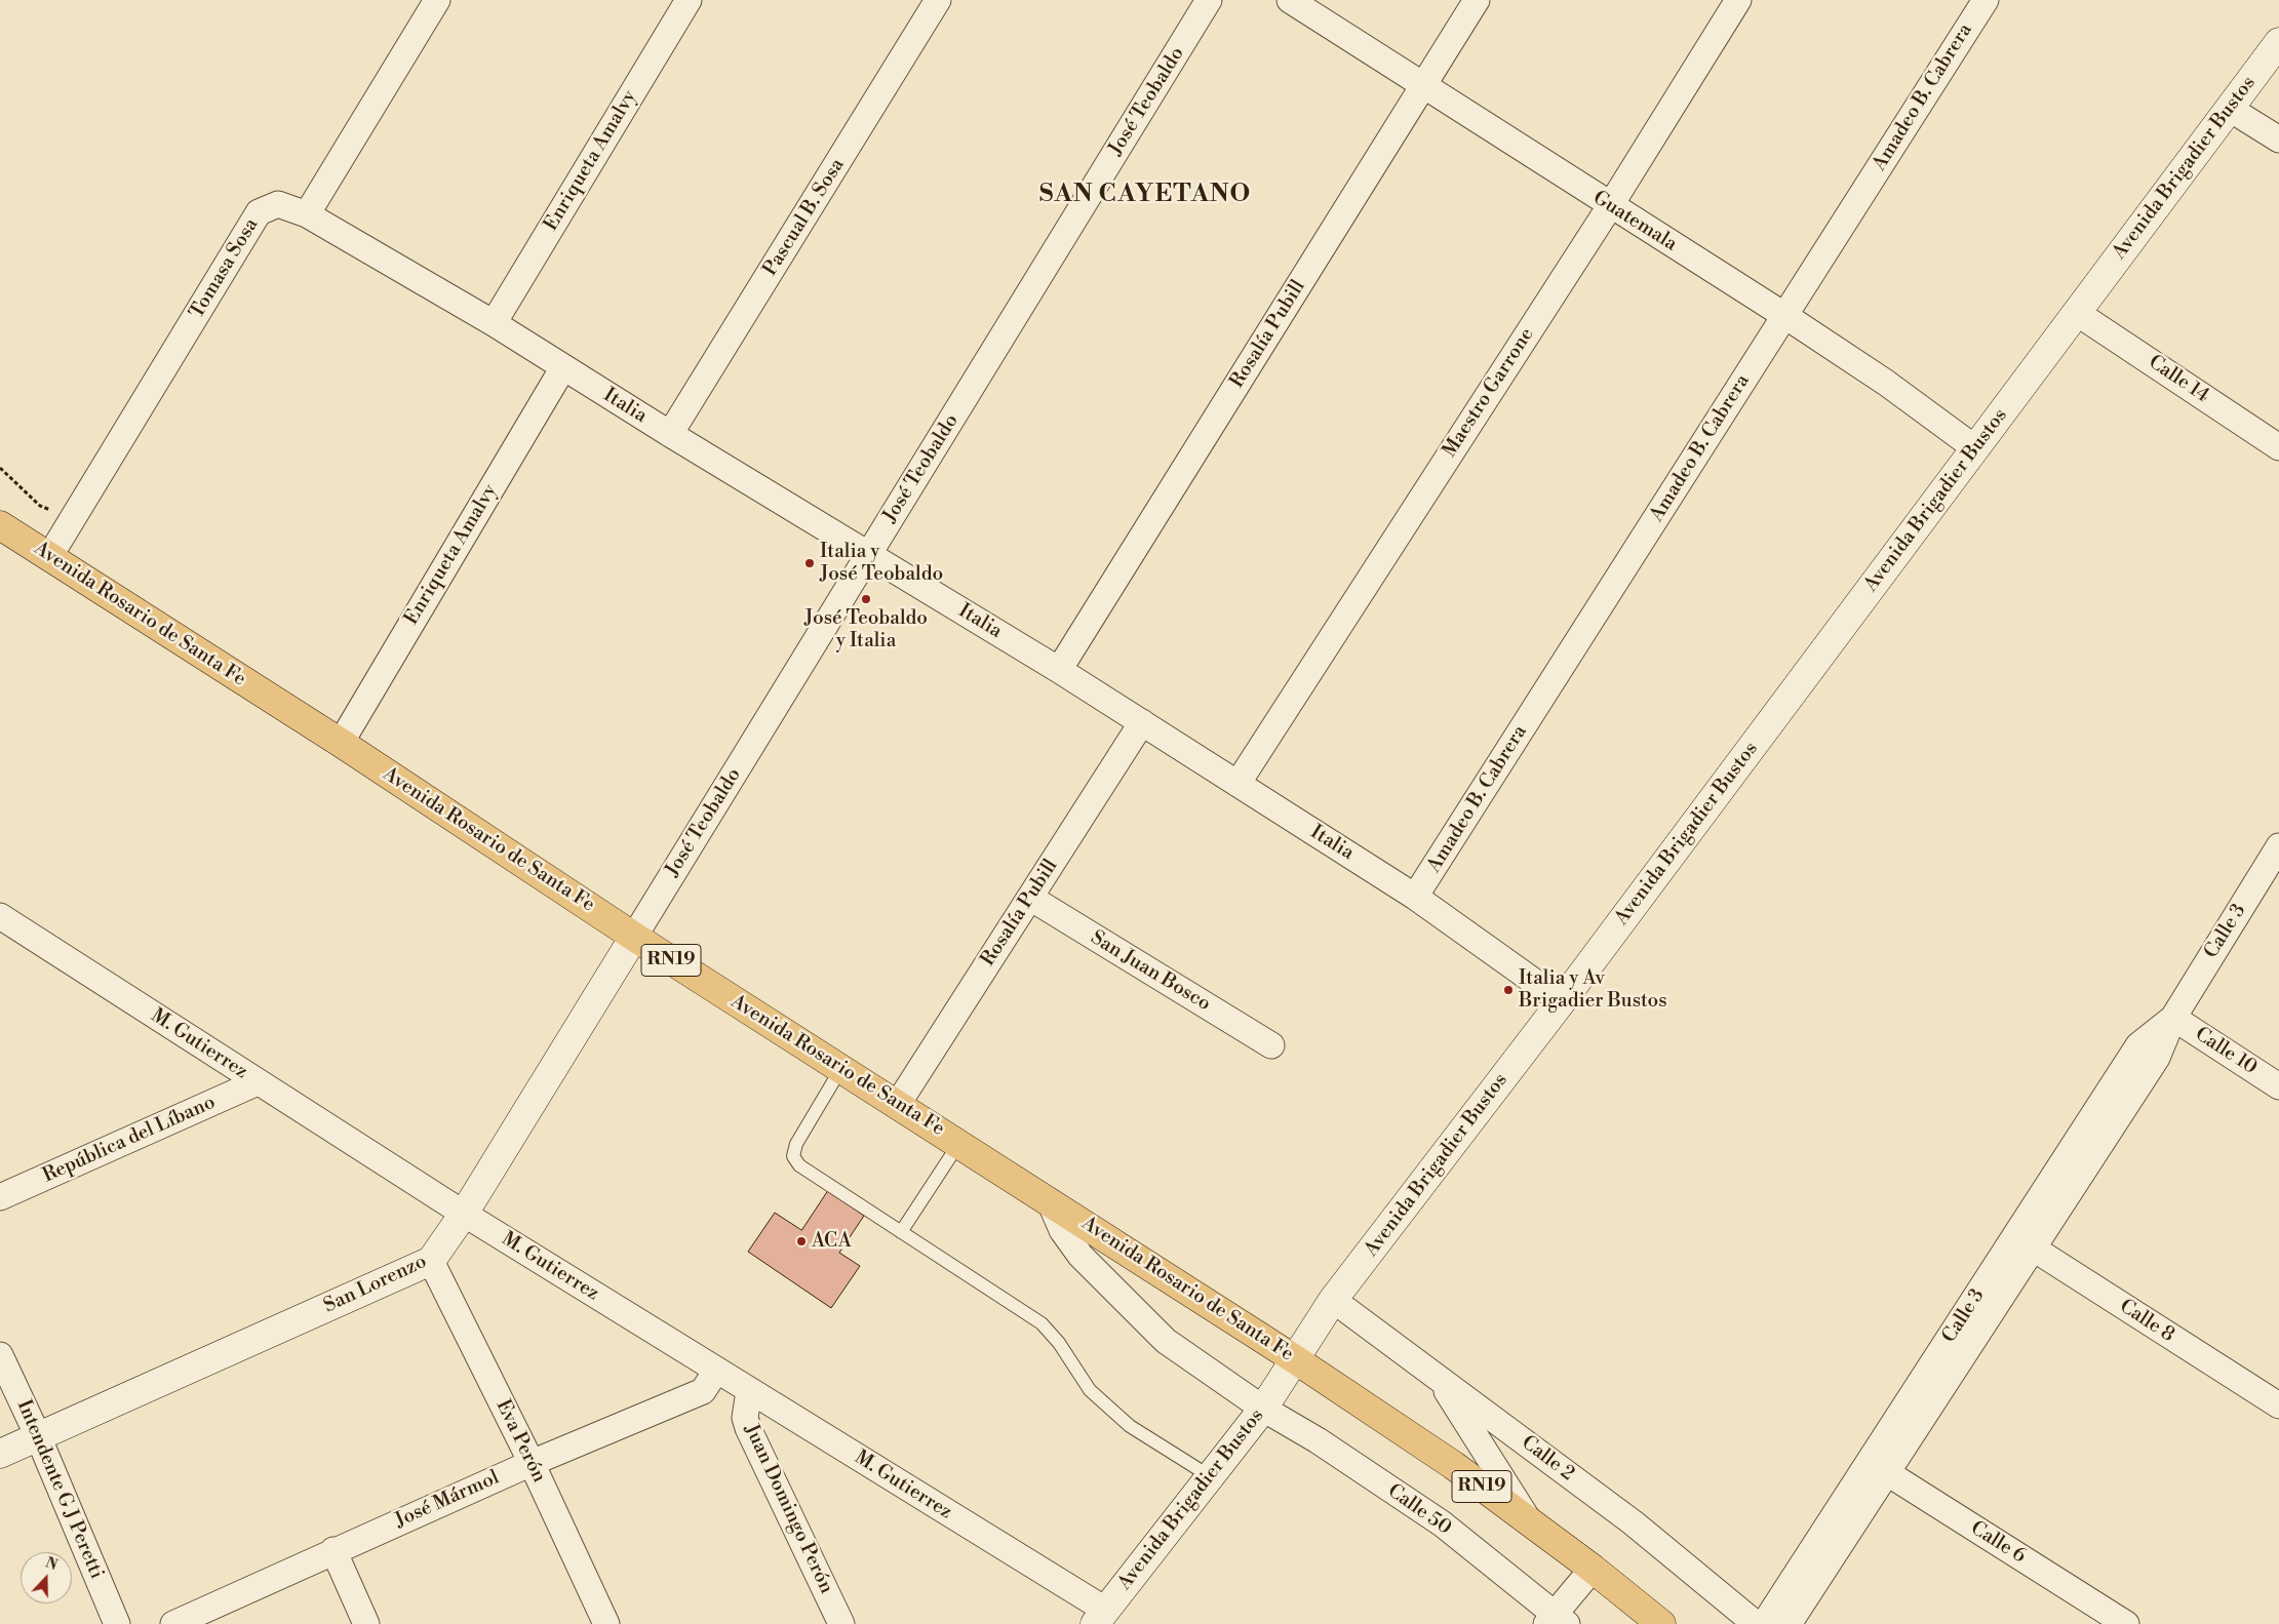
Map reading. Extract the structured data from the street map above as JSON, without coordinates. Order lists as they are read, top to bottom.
{
  "streets": {
    "main road": ["Avenida Rosario de Santa Fe", "RN19"],
    "street": [
      "Amadeo B. Cabrera",
      "José Teobaldo",
      "Enriqueta Amalvy",
      "Avenida Brigadier Bustos",
      "Pascual B. Sosa",
      "Guatemala",
      "Tomasa Sosa",
      "Rosalía Pubill",
      "Calle 14",
      "Maestro Garrone",
      "Italia",
      "Calle 3",
      "San Juan Bosco",
      "M. Gutierrez",
      "Calle 10",
      "República del Líbano",
      "San Lorenzo",
      "Calle 8",
      "Eva Perón",
      "Calle 2",
      "Intendente G J Peretti",
      "José Mármol",
      "Juan Domingo Perón",
      "Calle 50",
      "Calle 6"
    ]
  },
  "crossings": [
    ["Amadeo B. Cabrera", "Guatemala"],
    ["Amadeo B. Cabrera", "Italia"],
    ["José Teobaldo", "Italia"],
    ["José Teobaldo", "Avenida Rosario de Santa Fe"],
    ["José Teobaldo", "San Lorenzo"],
    ["Enriqueta Amalvy", "Italia"],
    ["Enriqueta Amalvy", "Avenida Rosario de Santa Fe"],
    ["Avenida Brigadier Bustos", "Guatemala"],
    ["Avenida Brigadier Bustos", "Calle 14"],
    ["Avenida Brigadier Bustos", "Italia"],
    ["Avenida Brigadier Bustos", "Avenida Rosario de Santa Fe"],
    ["Avenida Brigadier Bustos", "M. Gutierrez"],
    ["Avenida Brigadier Bustos", "Calle 2"],
    ["Avenida Brigadier Bustos", "Calle 50"],
    ["Pascual B. Sosa", "Italia"],
    ["Guatemala", "Rosalía Pubill"],
    ["Guatemala", "Maestro Garrone"],
    ["Tomasa Sosa", "Italia"],
    ["Tomasa Sosa", "Avenida Rosario de Santa Fe"],
    ["Rosalía Pubill", "Italia"],
    ["Rosalía Pubill", "Avenida Rosario de Santa Fe"],
    ["Rosalía Pubill", "San Juan Bosco"],
    ["Maestro Garrone", "Italia"],
    ["Avenida Rosario de Santa Fe", "San Lorenzo"],
    ["Avenida Rosario de Santa Fe", "Calle 50"],
    ["Calle 3", "Calle 10"],
    ["Calle 3", "Calle 8"],
    ["Calle 3", "Calle 6"],
    ["M. Gutierrez", "República del Líbano"],
    ["M. Gutierrez", "San Lorenzo"],
    ["M. Gutierrez", "José Mármol"],
    ["M. Gutierrez", "Juan Domingo Perón"],
    ["San Lorenzo", "Eva Perón"],
    ["San Lorenzo", "Intendente G J Peretti"],
    ["Eva Perón", "José Mármol"]
  ],
  "districts": ["SAN CAYETANO"],
  "places": [
    "Italia y José Teobaldo",
    "José Teobaldo y Italia",
    "Italia y Av Brigadier Bustos",
    "ACA"
  ],
  "north": "top"
}
